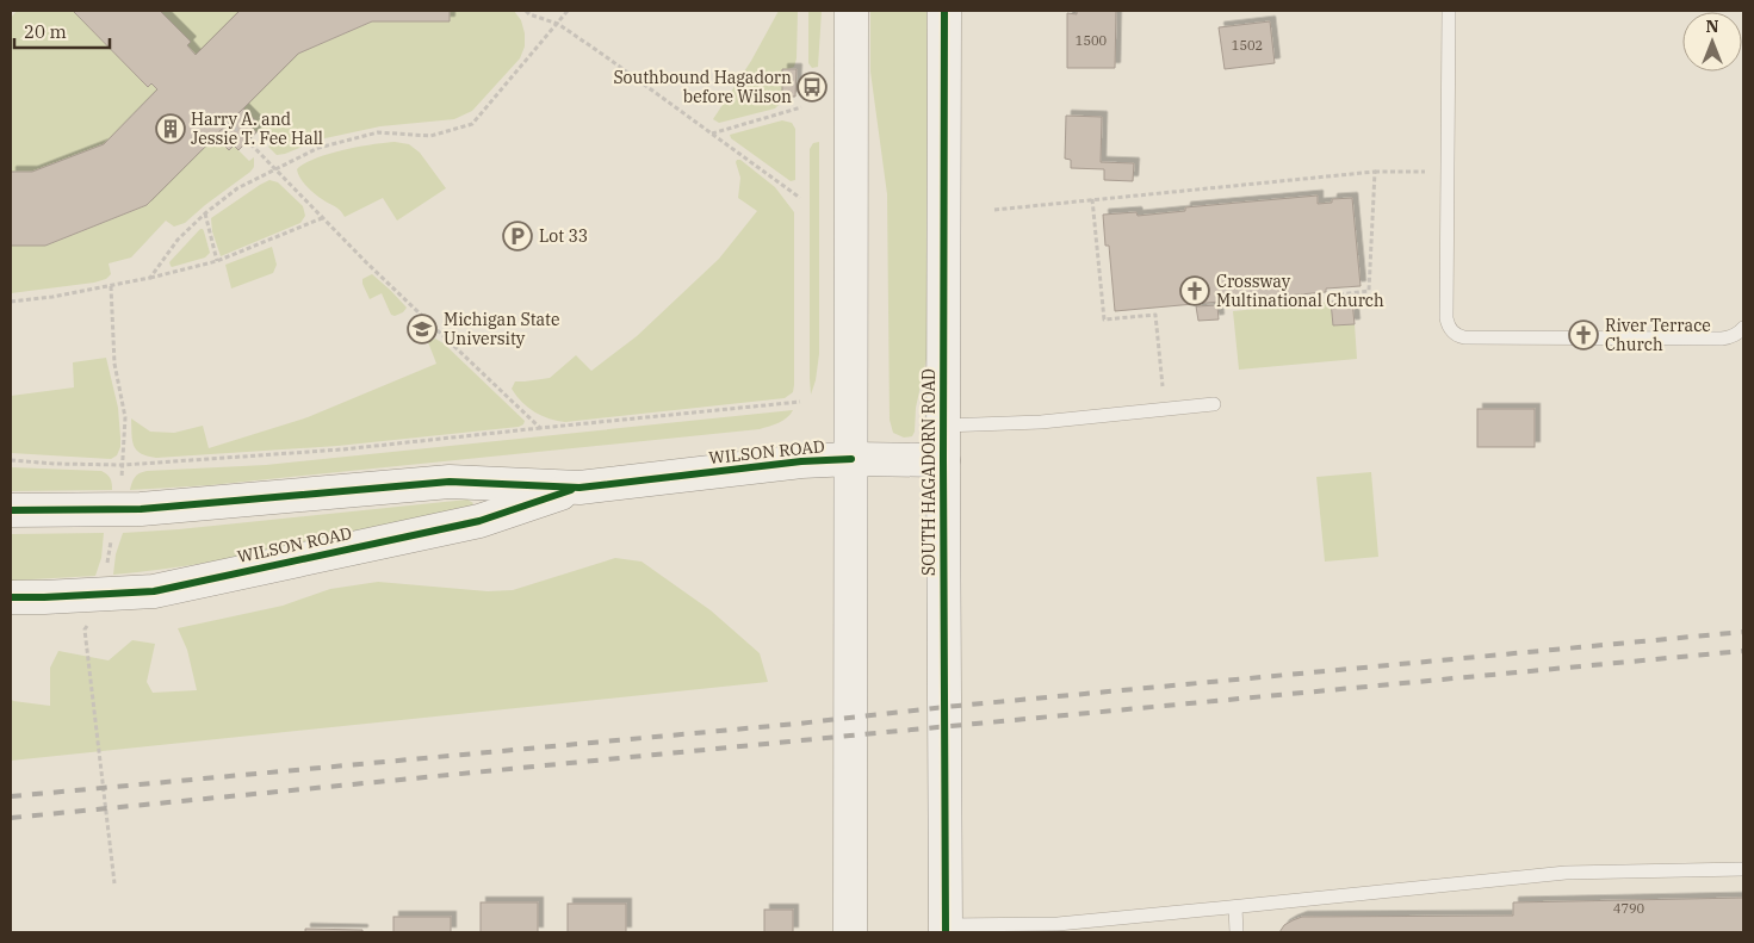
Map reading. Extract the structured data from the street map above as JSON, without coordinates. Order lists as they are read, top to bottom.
{
  "streets": {
    "street": ["WILSON ROAD", "SOUTH HAGADORN ROAD"]
  },
  "crossings": [
    ["WILSON ROAD", "SOUTH HAGADORN ROAD"]
  ],
  "places": {
    "bus stop": ["Southbound Hagadorn before Wilson"],
    "building": ["Harry A. and Jessie T. Fee Hall"],
    "parking": ["Lot 33"],
    "church": ["Crossway Multinational Church", "River Terrace Church"],
    "school or university": ["Michigan State University"]
  },
  "house_numbers": ["1500", "1502", "4790"],
  "scale_bar": "20 m",
  "north": "top"
}
